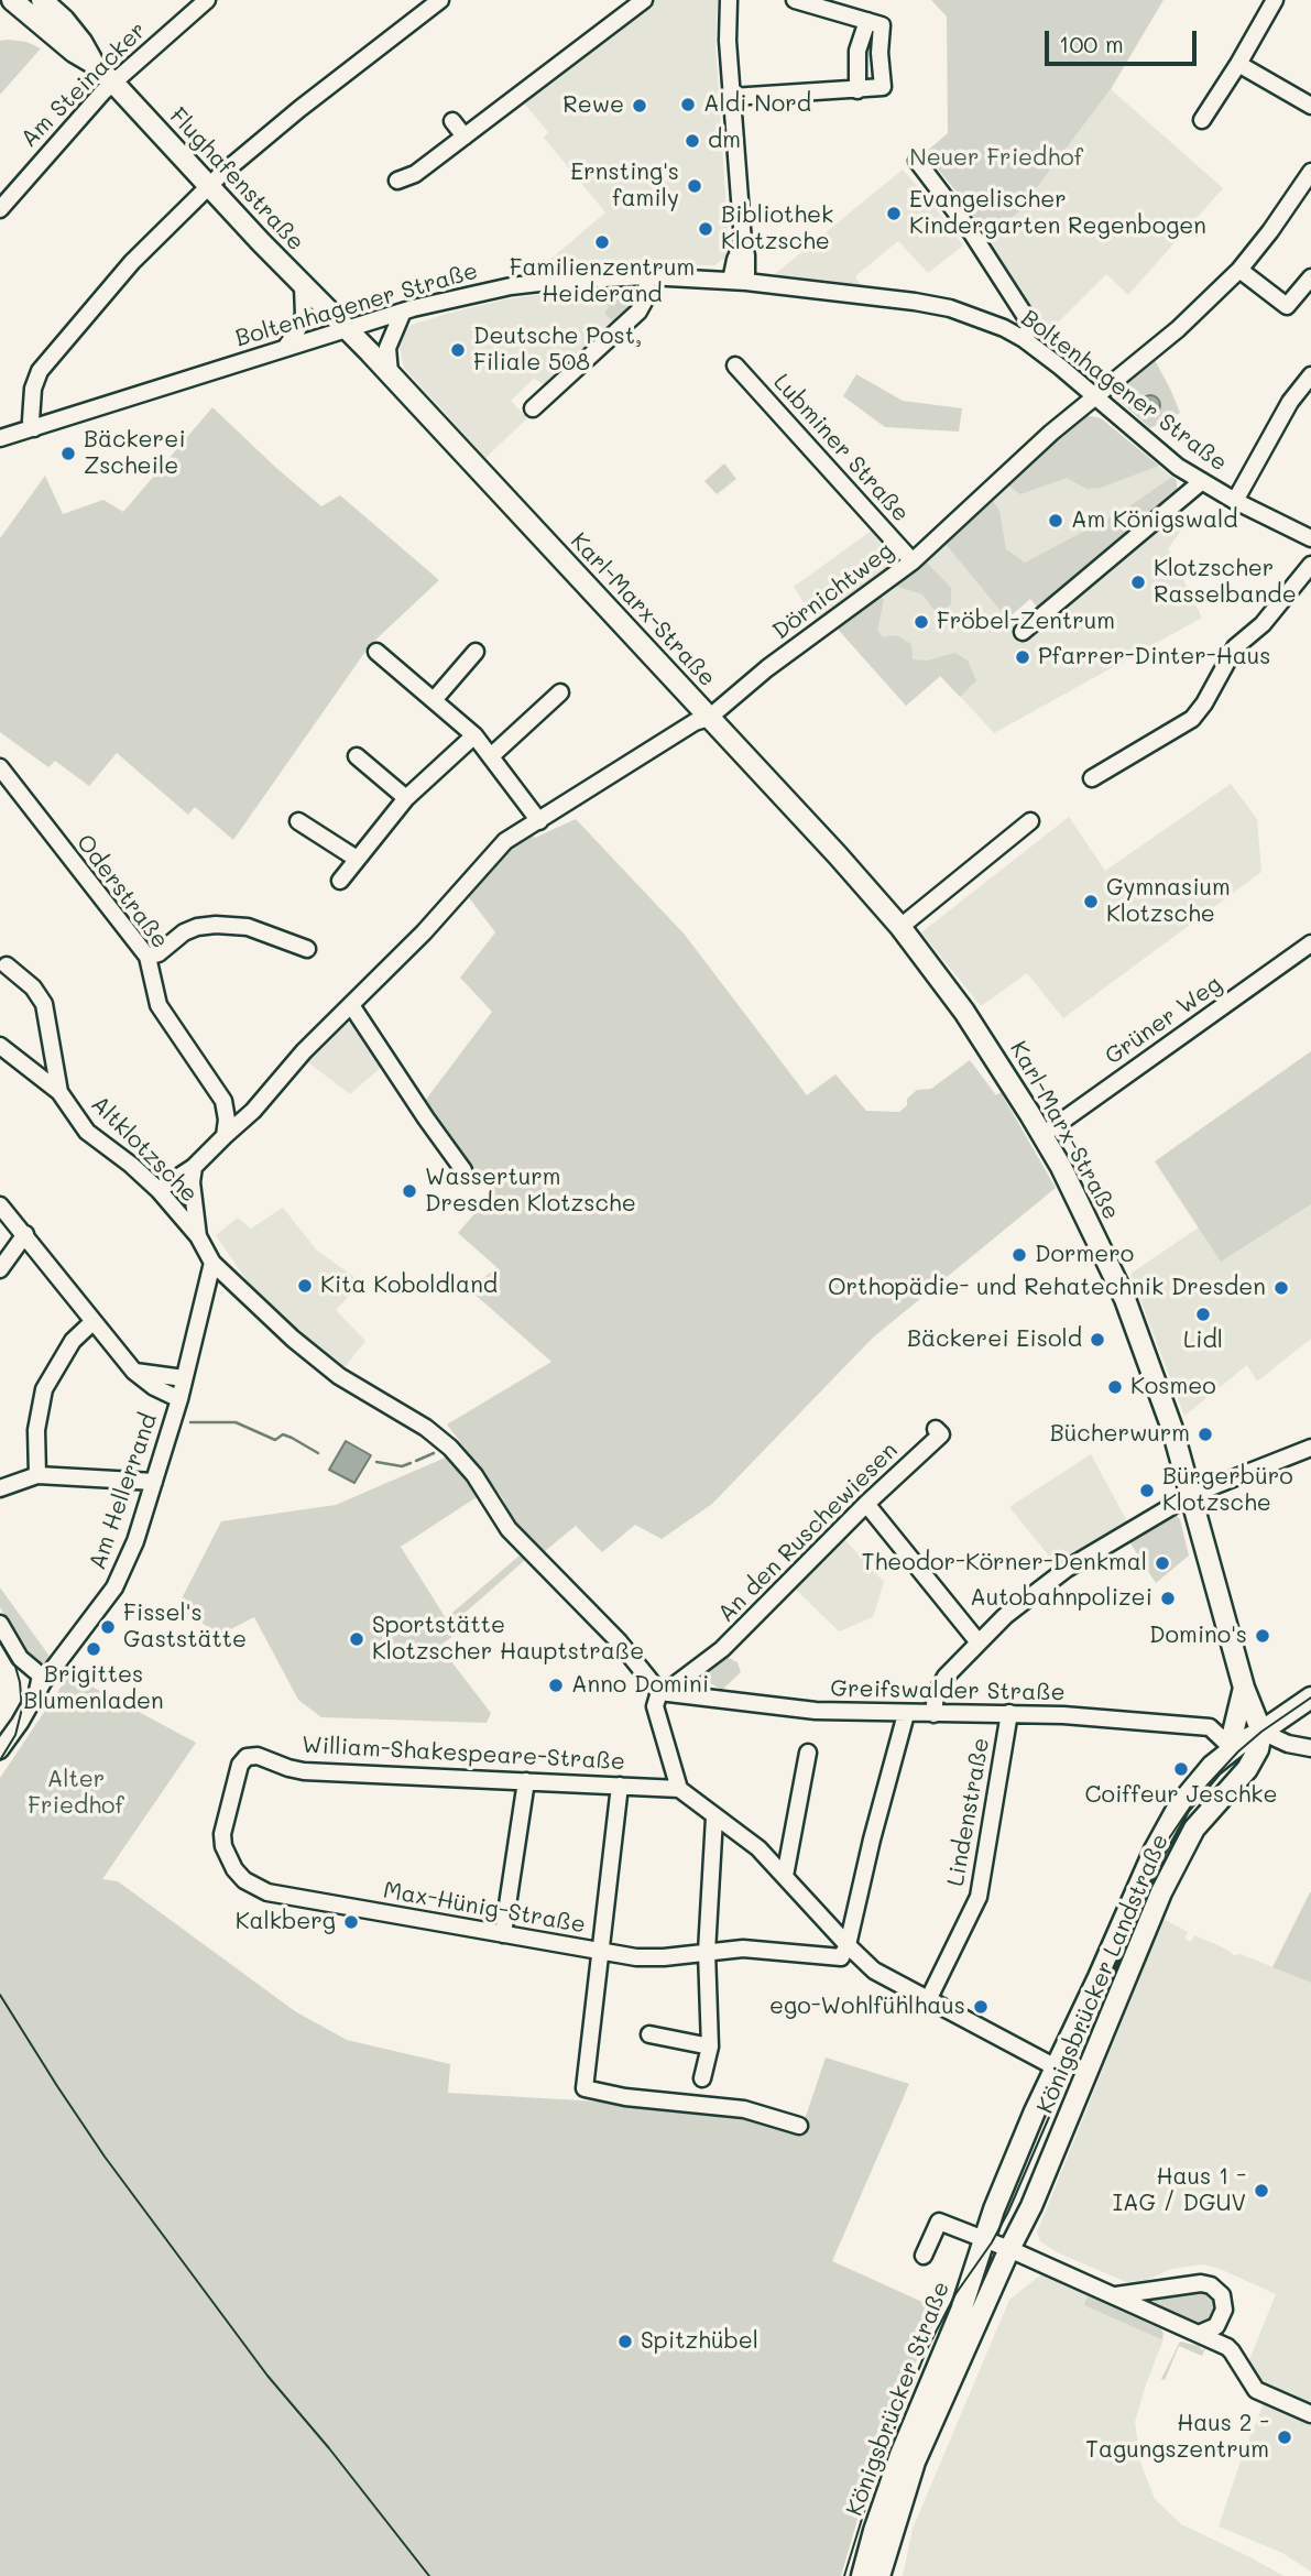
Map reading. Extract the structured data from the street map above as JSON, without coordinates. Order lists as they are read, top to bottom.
{
  "streets": {
    "main road": [
      "Flughafenstraße",
      "Karl-Marx-Straße",
      "Königsbrücker Landstraße",
      "Königsbrücker Straße"
    ],
    "street": [
      "Am Steinacker",
      "Boltenhagener Straße",
      "Lubminer Straße",
      "Dörnichtweg",
      "Oderstraße",
      "Grüner Weg",
      "Altklotzsche",
      "Am Hellerrand",
      "An den Ruschewiesen",
      "Greifswalder Straße",
      "William-Shakespeare-Straße",
      "Lindenstraße",
      "Max-Hünig-Straße"
    ]
  },
  "crossings": [
    ["Am Steinacker", "Flughafenstraße"],
    ["Flughafenstraße", "Boltenhagener Straße"],
    ["Flughafenstraße", "Karl-Marx-Straße"],
    ["Boltenhagener Straße", "Dörnichtweg"],
    ["Boltenhagener Straße", "Karl-Marx-Straße"],
    ["Lubminer Straße", "Dörnichtweg"],
    ["Dörnichtweg", "Karl-Marx-Straße"],
    ["Dörnichtweg", "Oderstraße"],
    ["Karl-Marx-Straße", "Grüner Weg"],
    ["Karl-Marx-Straße", "Königsbrücker Landstraße"],
    ["Altklotzsche", "Am Hellerrand"],
    ["Altklotzsche", "An den Ruschewiesen"],
    ["Altklotzsche", "Greifswalder Straße"],
    ["An den Ruschewiesen", "Greifswalder Straße"],
    ["Greifswalder Straße", "Lindenstraße"],
    ["Greifswalder Straße", "Königsbrücker Landstraße"],
    ["William-Shakespeare-Straße", "Max-Hünig-Straße"],
    ["Königsbrücker Landstraße", "Königsbrücker Straße"]
  ],
  "parks": ["Neuer Friedhof", "Alter Friedhof"],
  "places": [
    "Aldi Nord",
    "Rewe",
    "dm",
    "Ernsting's family",
    "Evangelischer Kindergarten Regenbogen",
    "Bibliothek Klotzsche",
    "Familienzentrum Heiderand",
    "Deutsche Post, Filiale 508",
    "Bäckerei Zscheile",
    "Am Königswald",
    "Klotzscher Rasselbande",
    "Fröbel-Zentrum",
    "Pfarrer-Dinter-Haus",
    "Gymnasium Klotzsche",
    "Wasserturm Dresden Klotzsche",
    "Dormero",
    "Kita Koboldland",
    "Orthopädie- und Rehatechnik Dresden",
    "Lidl",
    "Bäckerei Eisold",
    "Kosmeo",
    "Bücherwurm",
    "Bürgerbüro Klotzsche",
    "Theodor-Körner-Denkmal",
    "Autobahnpolizei",
    "Fissel's Gaststätte",
    "Domino's",
    "Sportstätte Klotzscher Hauptstraße",
    "Brigittes Blumenladen",
    "Anno Domini",
    "Coiffeur Jeschke",
    "Kalkberg",
    "ego-Wohlfühlhaus",
    "Haus 1 - IAG / DGUV",
    "Spitzhübel",
    "Haus 2 - Tagungszentrum"
  ],
  "scale_bar": "100 m"
}
